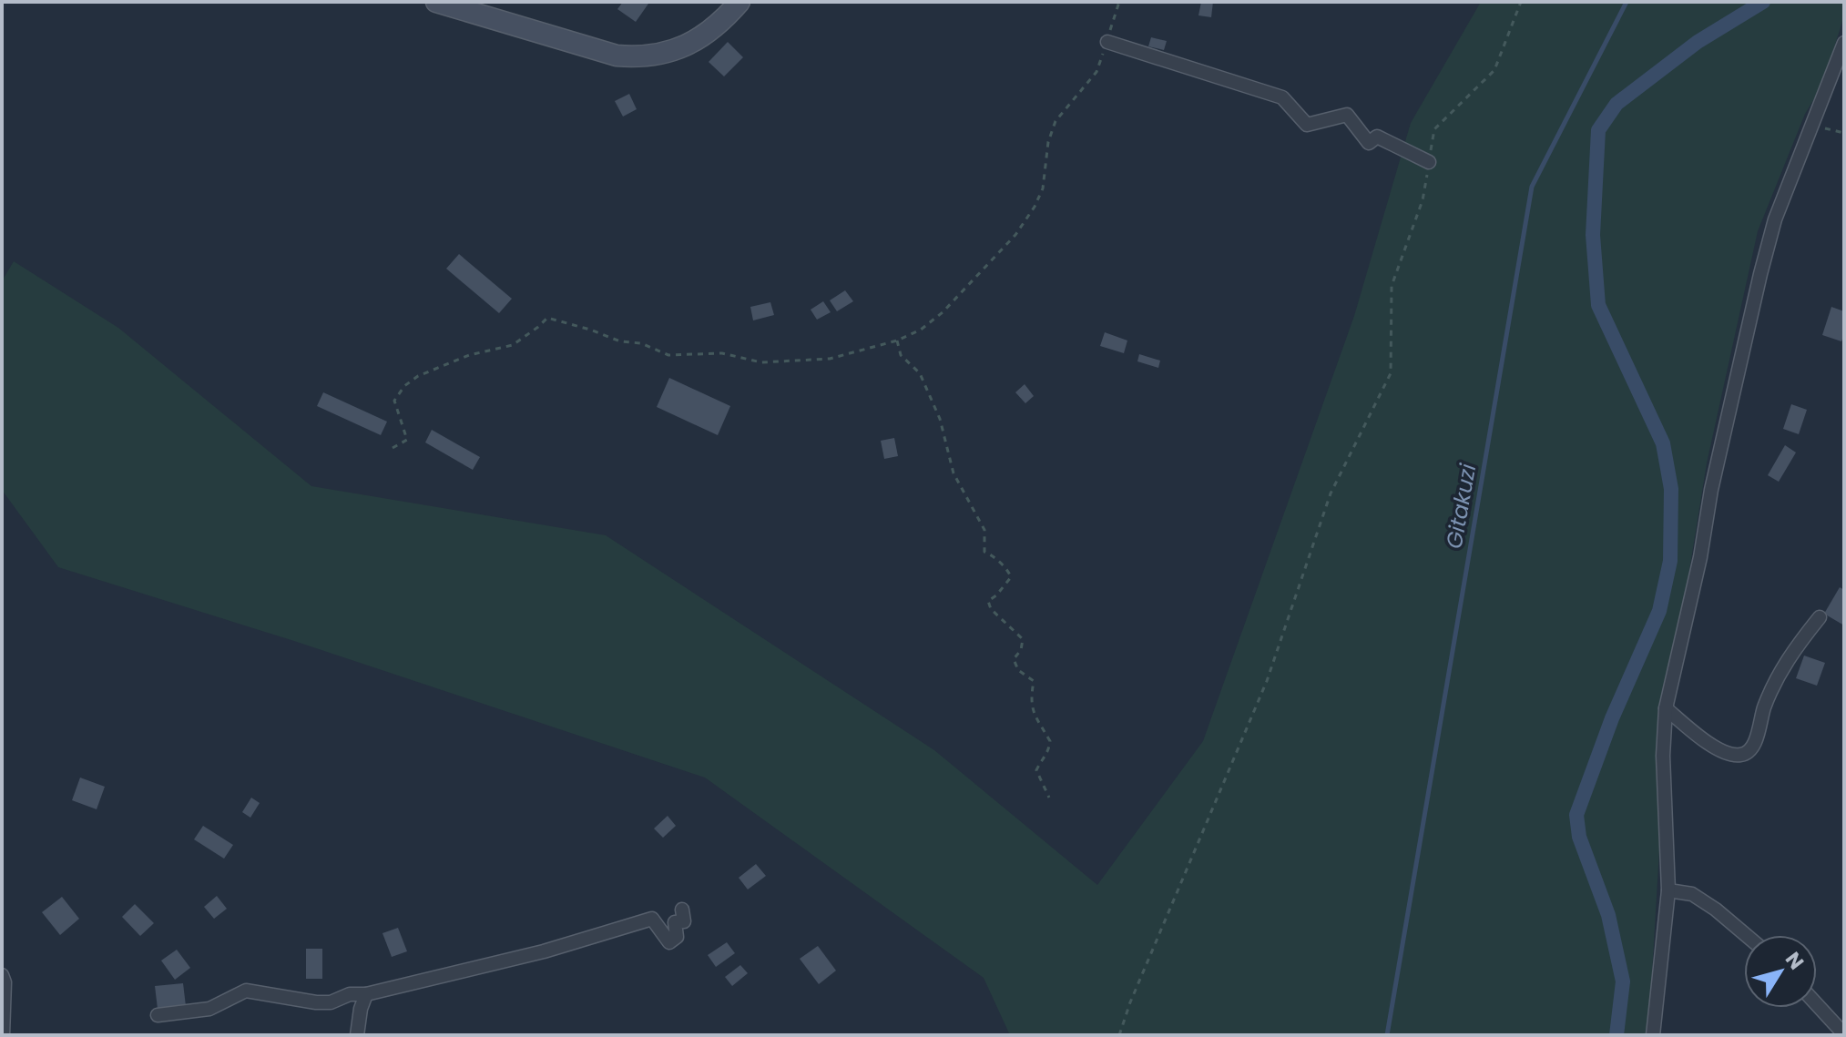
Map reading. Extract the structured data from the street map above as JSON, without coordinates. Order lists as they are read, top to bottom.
{
  "water": ["Gitakuzi"],
  "north": "top right"
}
